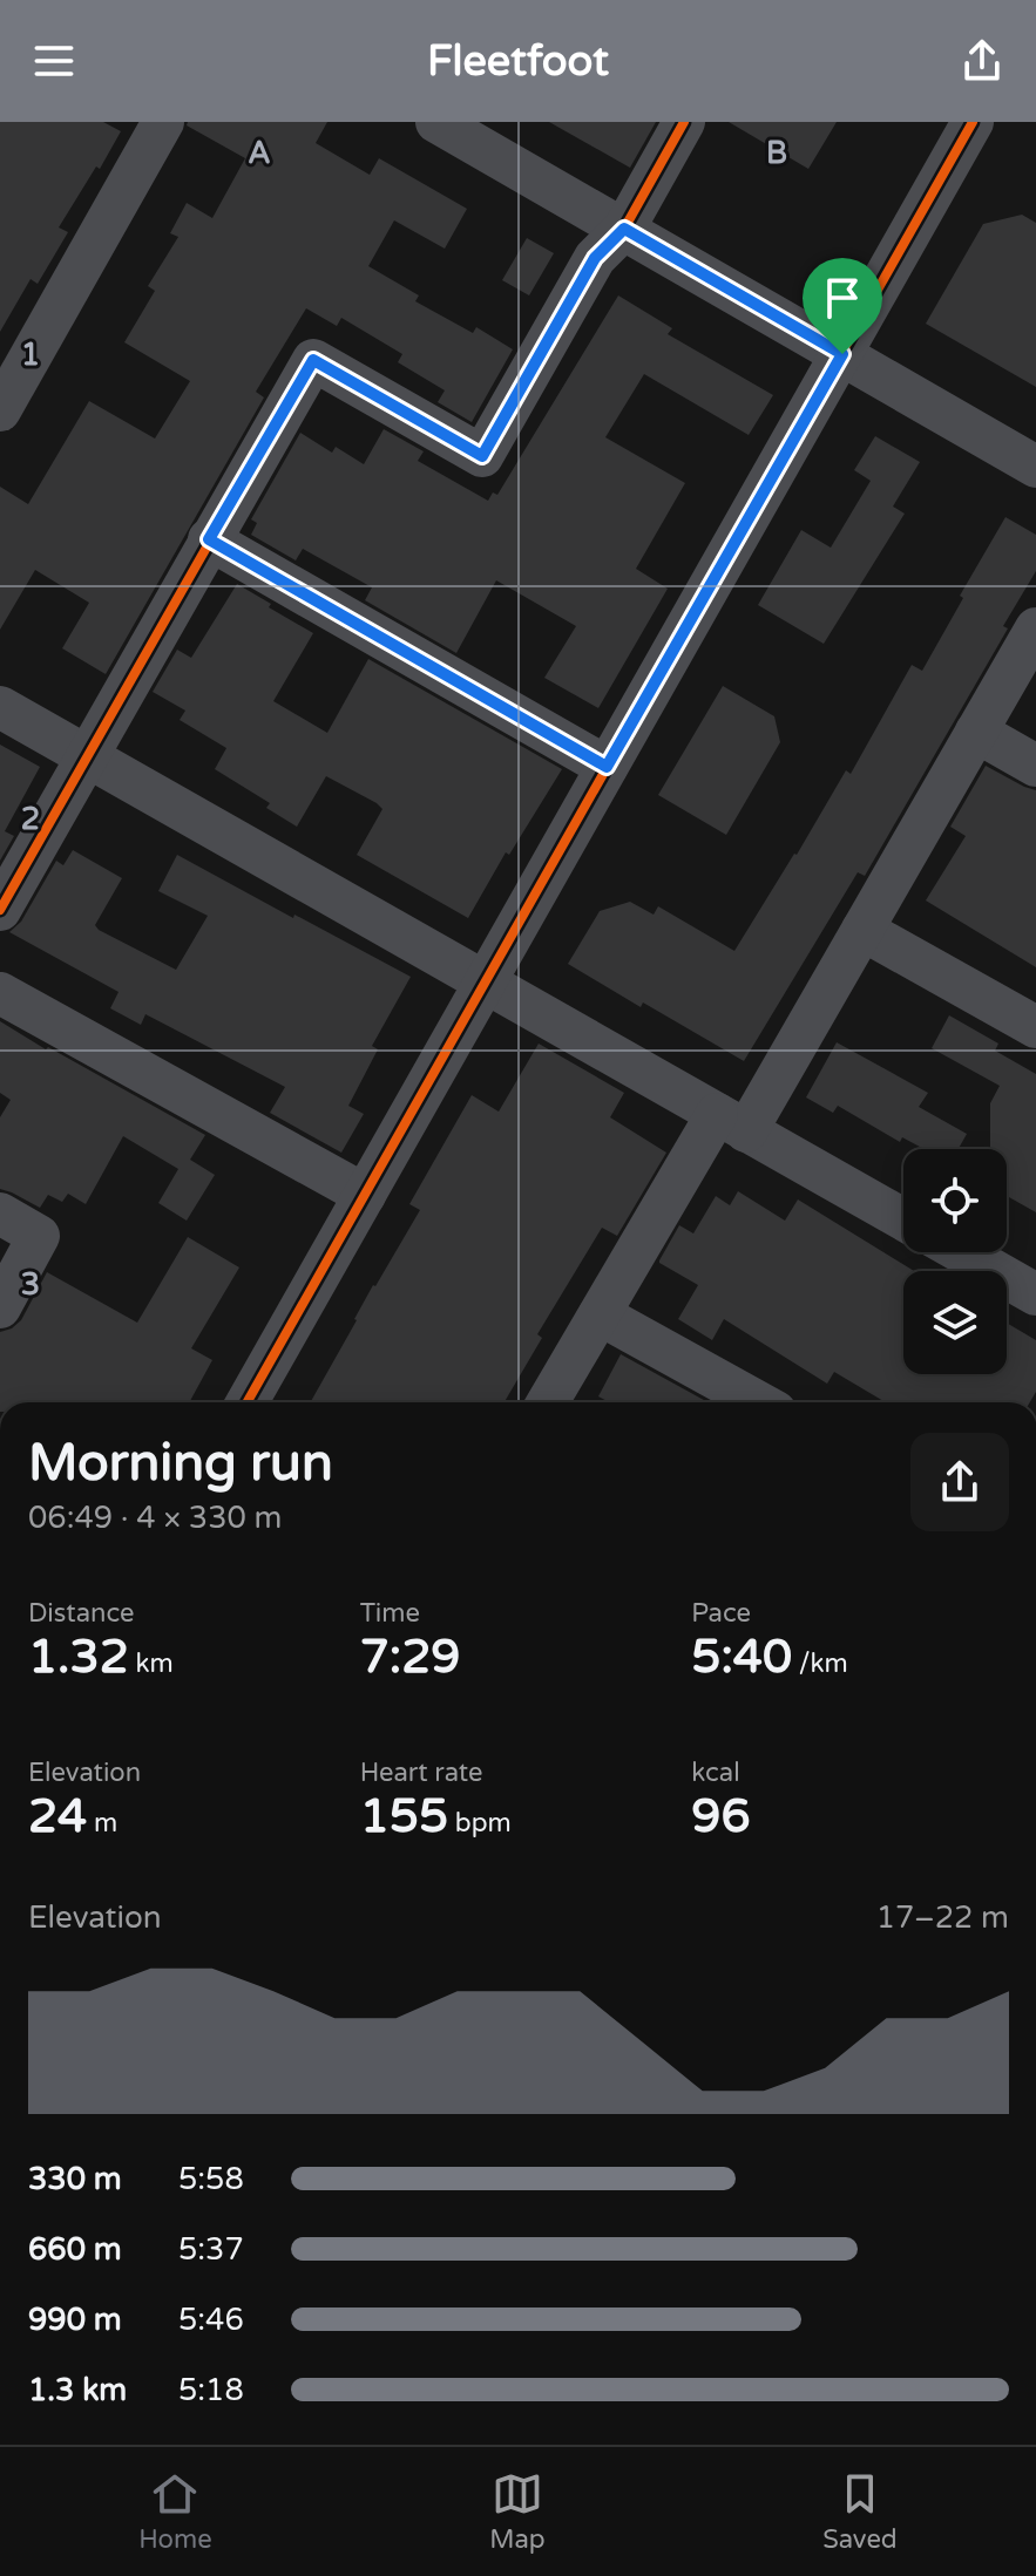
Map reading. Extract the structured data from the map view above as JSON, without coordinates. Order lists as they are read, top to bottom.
{
  "page": {
    "header": "Fleetfoot",
    "heading": ["Morning run", "06:49 · 4 × 330 m"],
    "stats": [
      ["Distance", "1.32 km"],
      ["Time", "7:29"],
      ["Pace", "5:40 /km"],
      ["Elevation", "24 m"],
      ["Heart rate", "155 bpm"],
      ["kcal", "96"]
    ],
    "chart": ["Elevation", "17–22 m"],
    "list": [
      {
        "name": "330 m",
        "note": "5:58"
      },
      {
        "name": "660 m",
        "note": "5:37"
      },
      {
        "name": "990 m",
        "note": "5:46"
      },
      {
        "name": "1.3 km",
        "note": "5:18"
      }
    ],
    "tabs": ["Home", "Map", "Saved"]
  },
  "grid": {
    "columns": ["A", "B"],
    "rows": ["1", "2", "3"]
  }
}
